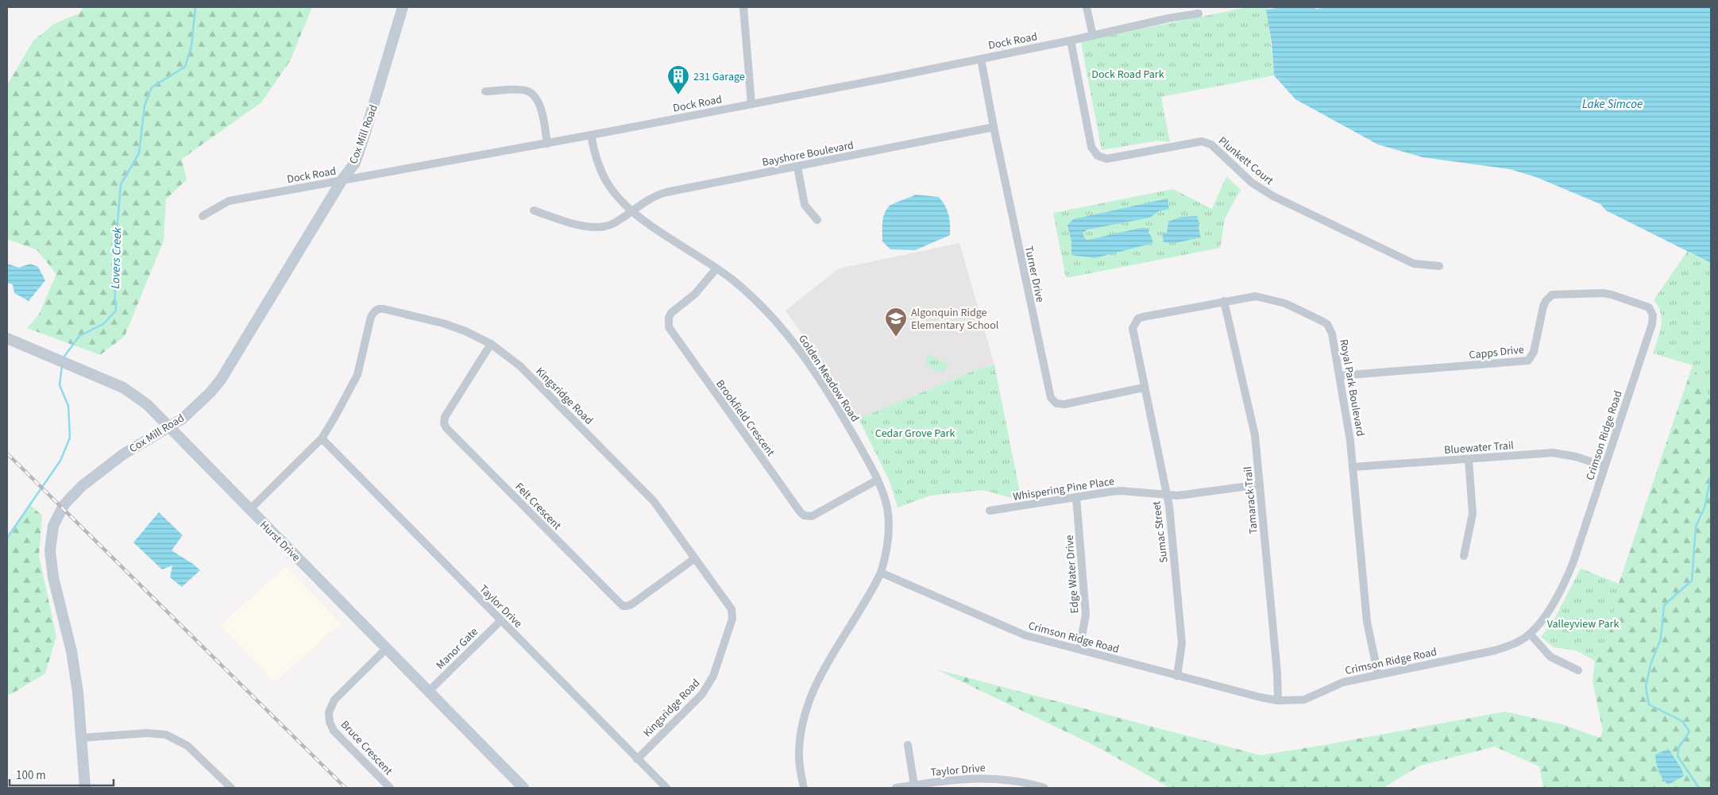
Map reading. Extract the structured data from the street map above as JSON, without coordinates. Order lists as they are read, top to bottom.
{
  "streets": {
    "street": [
      "Dock Road",
      "Cox Mill Road",
      "Bayshore Boulevard",
      "Plunkett Court",
      "Turner Drive",
      "Capps Drive",
      "Golden Meadow Road",
      "Royal Park Boulevard",
      "Kingsridge Road",
      "Brookfield Crescent",
      "Crimson Ridge Road",
      "Bluewater Trail",
      "Whispering Pine Place",
      "Tamarack Trail",
      "Felt Crescent",
      "Sumac Street",
      "Hurst Drive",
      "Edge Water Drive",
      "Taylor Drive",
      "Manor Gate",
      "Bruce Crescent"
    ]
  },
  "crossings": [
    ["Dock Road", "Cox Mill Road"],
    ["Dock Road", "Plunkett Court"],
    ["Dock Road", "Turner Drive"],
    ["Dock Road", "Golden Meadow Road"],
    ["Cox Mill Road", "Hurst Drive"],
    ["Bayshore Boulevard", "Turner Drive"],
    ["Bayshore Boulevard", "Golden Meadow Road"],
    ["Turner Drive", "Royal Park Boulevard"],
    ["Turner Drive", "Sumac Street"],
    ["Capps Drive", "Royal Park Boulevard"],
    ["Capps Drive", "Crimson Ridge Road"],
    ["Golden Meadow Road", "Brookfield Crescent"],
    ["Golden Meadow Road", "Crimson Ridge Road"],
    ["Royal Park Boulevard", "Crimson Ridge Road"],
    ["Royal Park Boulevard", "Bluewater Trail"],
    ["Royal Park Boulevard", "Tamarack Trail"],
    ["Royal Park Boulevard", "Sumac Street"],
    ["Kingsridge Road", "Felt Crescent"],
    ["Kingsridge Road", "Hurst Drive"],
    ["Kingsridge Road", "Taylor Drive"],
    ["Crimson Ridge Road", "Bluewater Trail"],
    ["Crimson Ridge Road", "Tamarack Trail"],
    ["Crimson Ridge Road", "Sumac Street"],
    ["Crimson Ridge Road", "Edge Water Drive"],
    ["Whispering Pine Place", "Tamarack Trail"],
    ["Whispering Pine Place", "Sumac Street"],
    ["Whispering Pine Place", "Edge Water Drive"],
    ["Hurst Drive", "Manor Gate"],
    ["Hurst Drive", "Bruce Crescent"],
    ["Taylor Drive", "Manor Gate"]
  ],
  "water": ["Lake Simcoe", "Lovers Creek"],
  "parks": ["Dock Road Park", "Cedar Grove Park", "Valleyview Park"],
  "places": {
    "building": ["231 Garage"],
    "school or university": ["Algonquin Ridge Elementary School"]
  },
  "scale_bar": "100 m"
}
